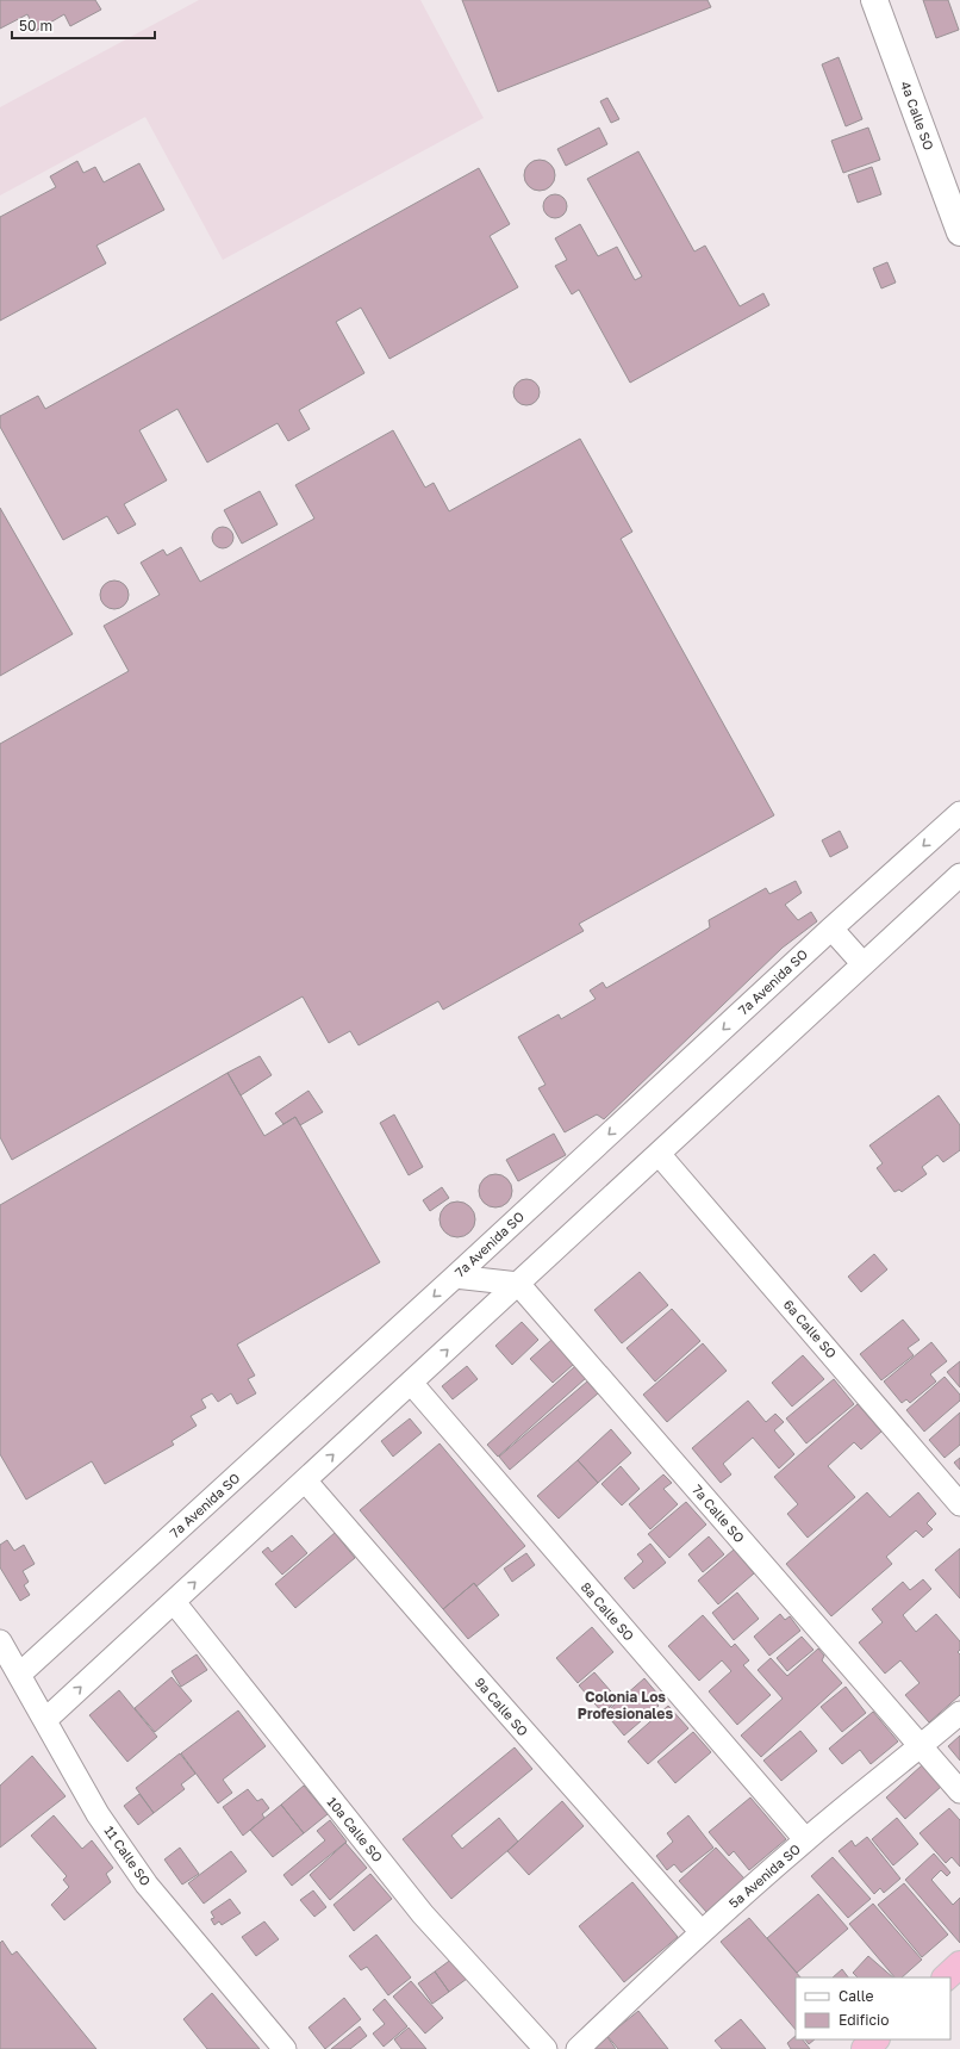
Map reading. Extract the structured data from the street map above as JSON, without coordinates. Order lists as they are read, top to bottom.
{
  "streets": {
    "street": [
      "4a Calle SO",
      "7a Avenida SO",
      "6a Calle SO",
      "7a Calle SO",
      "8a Calle SO",
      "9a Calle SO",
      "10a Calle SO",
      "11 Calle SO",
      "5a Avenida SO"
    ]
  },
  "crossings": [
    ["7a Avenida SO", "11 Calle SO"],
    ["7a Calle SO", "5a Avenida SO"],
    ["8a Calle SO", "5a Avenida SO"],
    ["9a Calle SO", "5a Avenida SO"]
  ],
  "districts": ["Colonia Los Profesionales"],
  "legend": ["Calle", "Edificio"],
  "scale_bar": "50 m"
}
